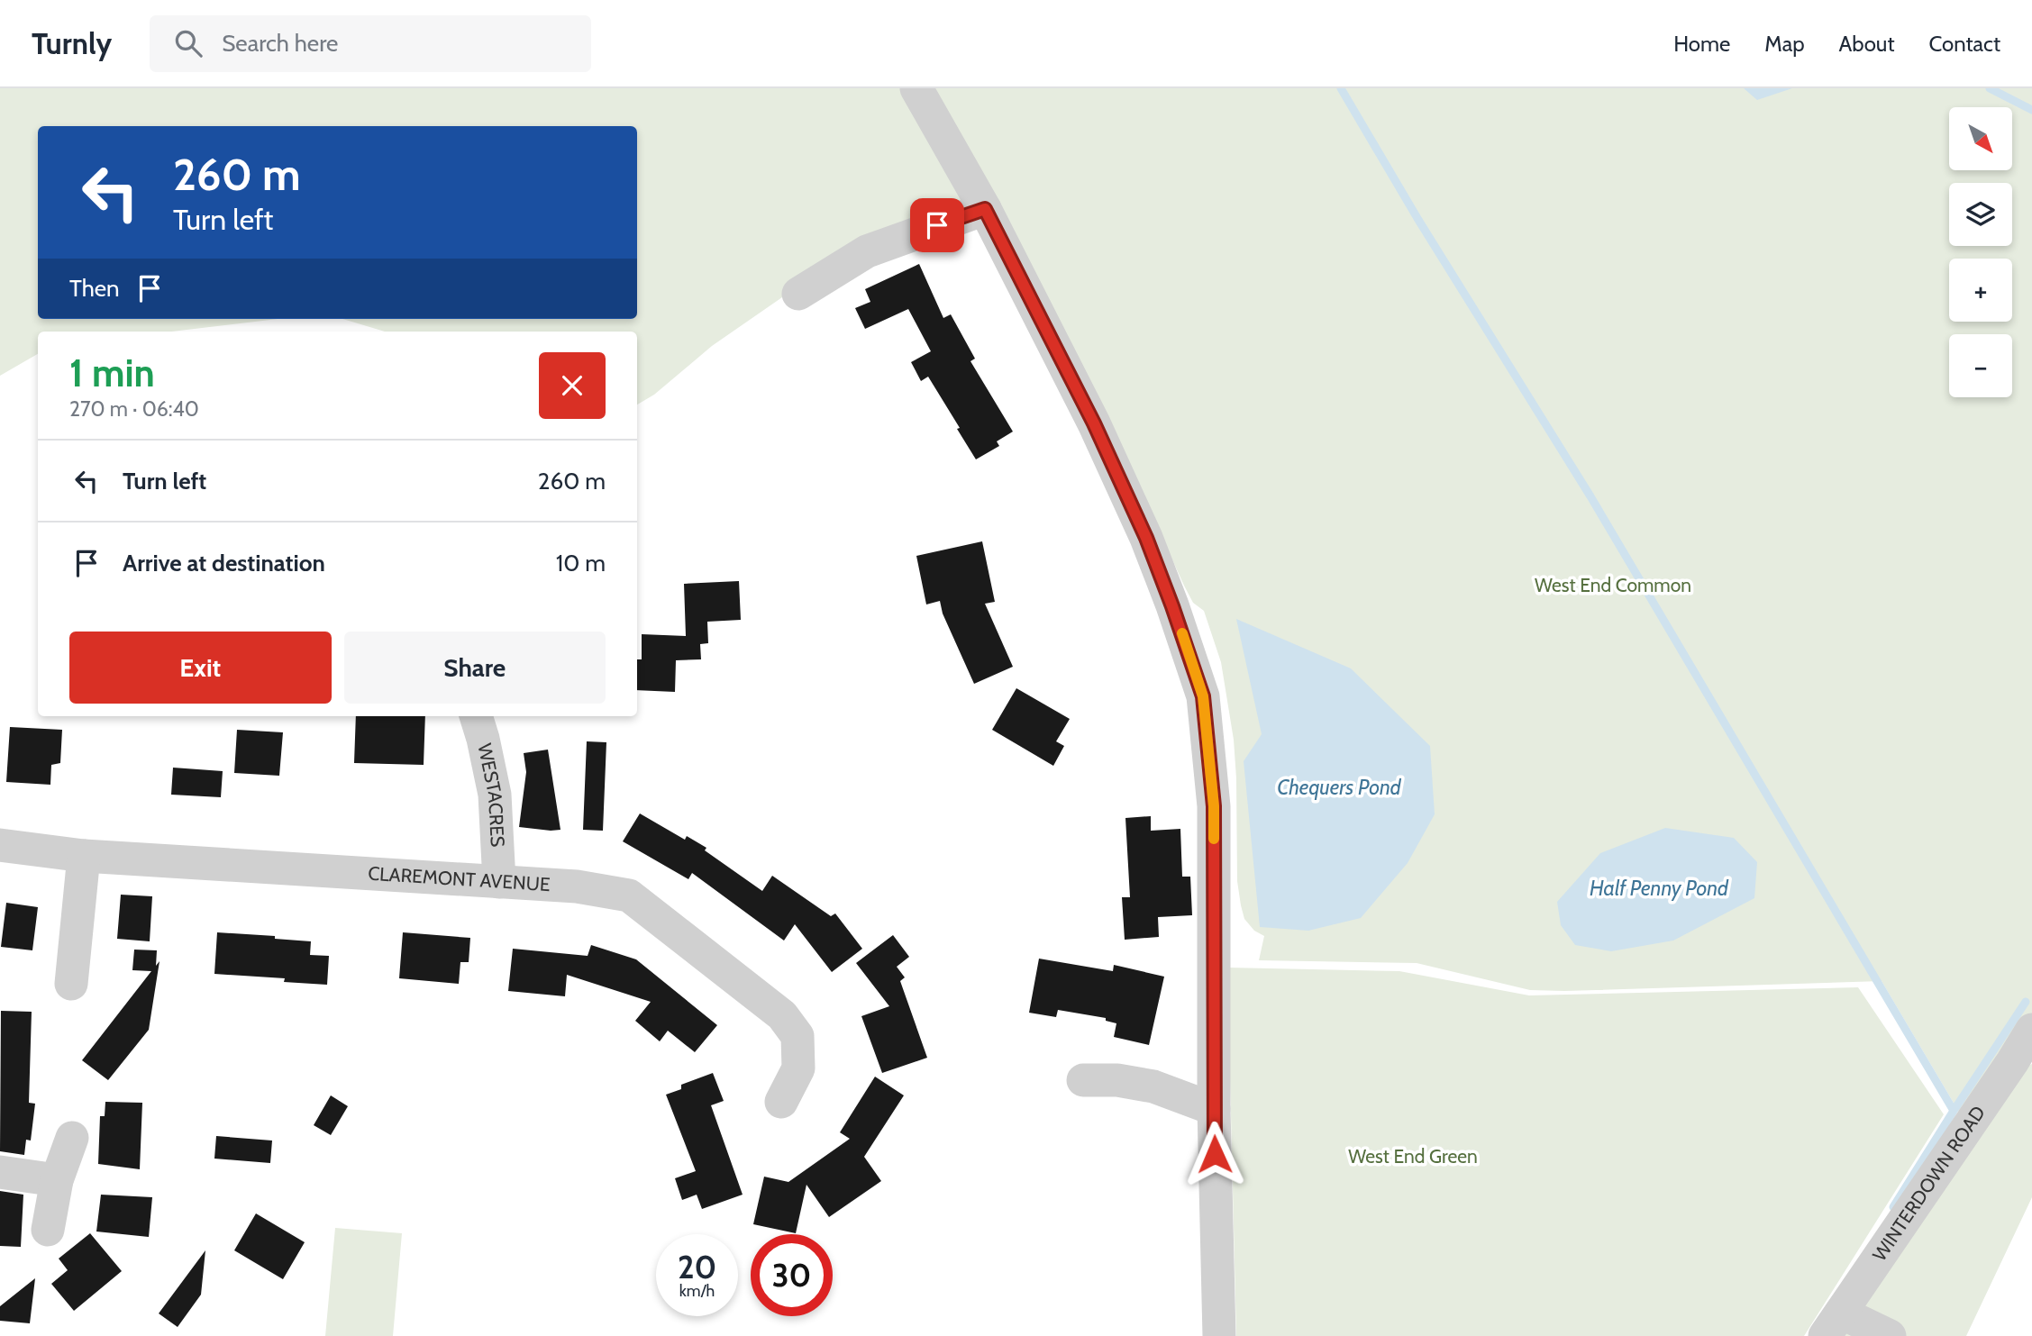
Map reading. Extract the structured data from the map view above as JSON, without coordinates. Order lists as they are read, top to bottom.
{
  "streets": {
    "street": ["WESTACRES", "CLAREMONT AVENUE", "WINTERDOWN ROAD"]
  },
  "crossings": [
    ["WESTACRES", "CLAREMONT AVENUE"]
  ],
  "water": ["Chequers Pond", "Half Penny Pond"],
  "parks": ["West End Common", "West End Green"],
  "north": "bottom right",
  "page": {
    "header": "Turnly",
    "search": "Search here",
    "nav": [
      "Home",
      "Map",
      "About",
      "Contact"
    ],
    "map_buttons": ["+", "−"],
    "turn": ["260 m", "Turn left"],
    "then": "Then",
    "heading": ["1 min", "270 m · 06:40"],
    "list": [
      {
        "name": "Turn left",
        "value": "260 m"
      },
      {
        "name": "Arrive at destination",
        "value": "10 m"
      }
    ],
    "buttons": ["Exit", "Share"],
    "speed": "20 km/h",
    "limit": "30"
  }
}
